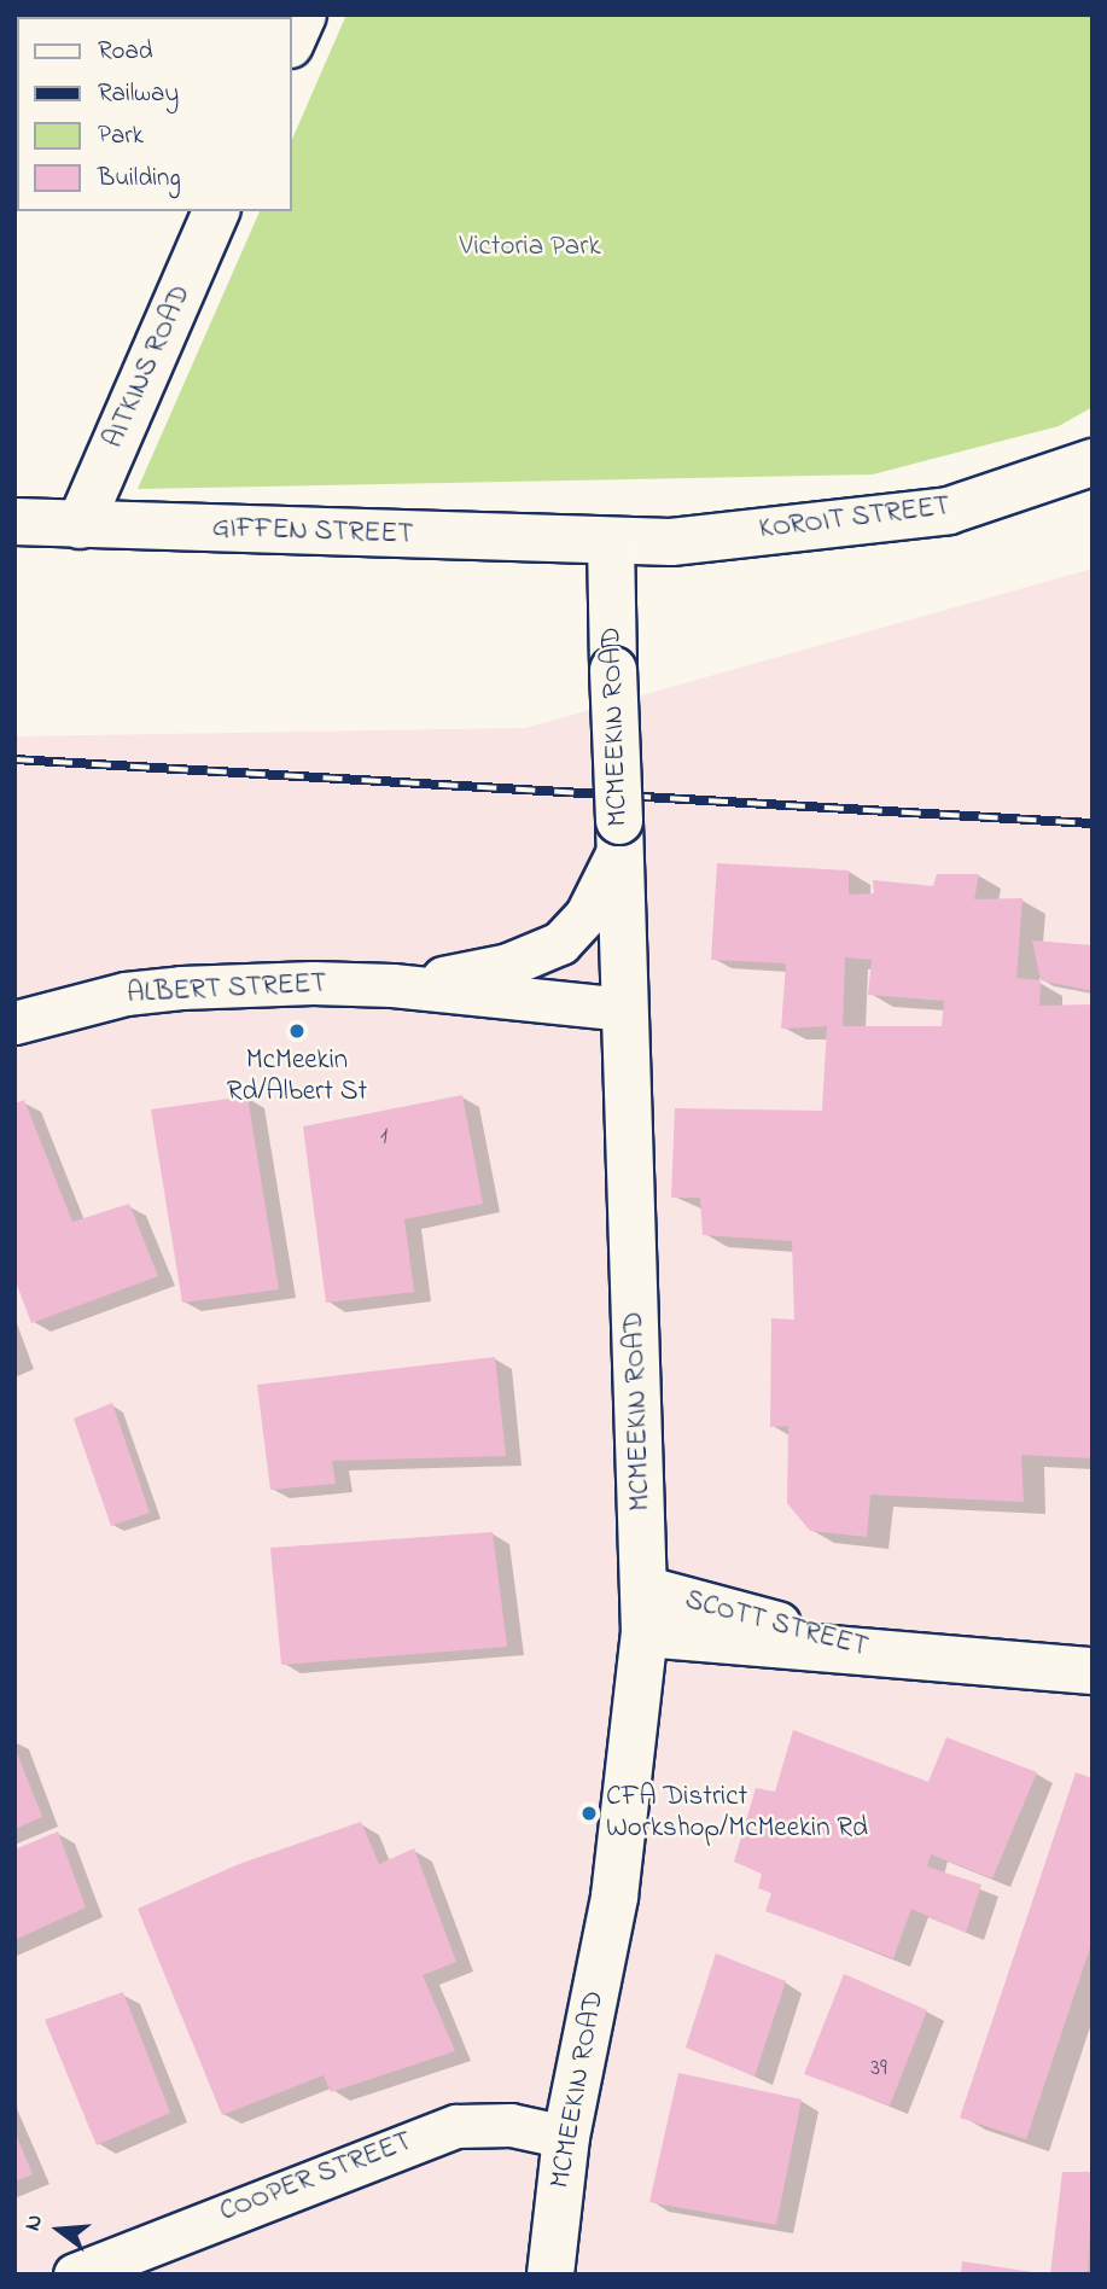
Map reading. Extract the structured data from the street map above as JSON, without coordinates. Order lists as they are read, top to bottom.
{
  "streets": {
    "street": [
      "AITKINS ROAD",
      "KOROIT STREET",
      "GIFFEN STREET",
      "MCMEEKIN ROAD",
      "ALBERT STREET",
      "SCOTT STREET",
      "COOPER STREET"
    ]
  },
  "crossings": [
    ["AITKINS ROAD", "GIFFEN STREET"],
    ["KOROIT STREET", "GIFFEN STREET"],
    ["KOROIT STREET", "MCMEEKIN ROAD"],
    ["GIFFEN STREET", "MCMEEKIN ROAD"],
    ["MCMEEKIN ROAD", "ALBERT STREET"],
    ["MCMEEKIN ROAD", "SCOTT STREET"],
    ["MCMEEKIN ROAD", "COOPER STREET"]
  ],
  "parks": ["Victoria Park"],
  "places": ["McMeekin Rd/Albert St", "CFA District Workshop/McMeekin Rd"],
  "house_numbers": ["1", "39"],
  "legend": [
    "Road",
    "Railway",
    "Park",
    "Building"
  ],
  "north": "left"
}
